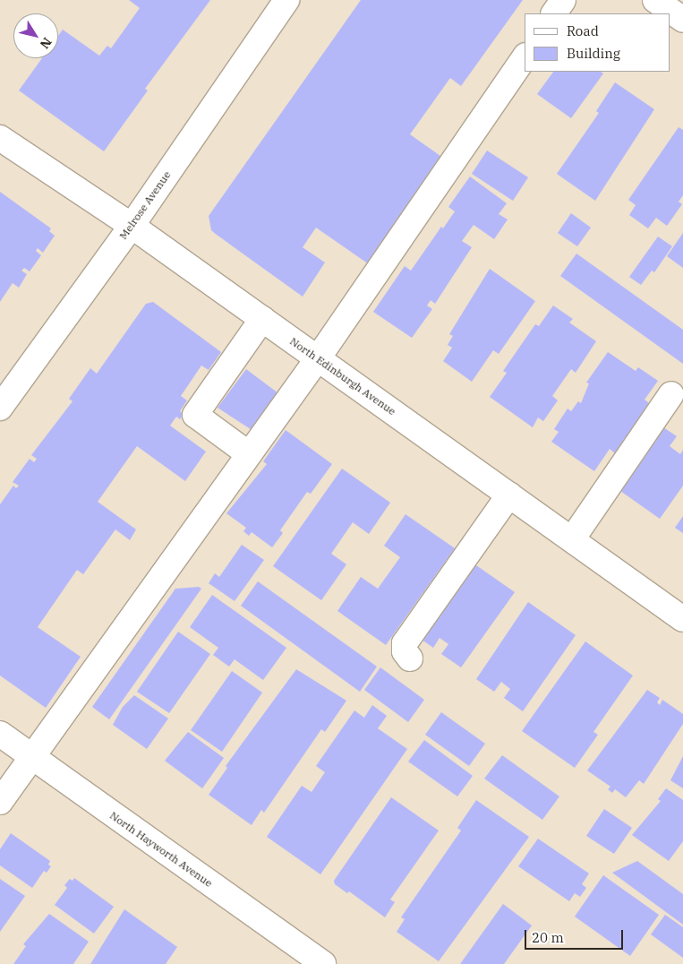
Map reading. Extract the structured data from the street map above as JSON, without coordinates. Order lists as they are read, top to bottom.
{
  "streets": {
    "street": ["Melrose Avenue", "North Edinburgh Avenue", "North Hayworth Avenue"]
  },
  "crossings": [
    ["Melrose Avenue", "North Edinburgh Avenue"]
  ],
  "legend": ["Road", "Building"],
  "scale_bar": "20 m",
  "north": "bottom right"
}
